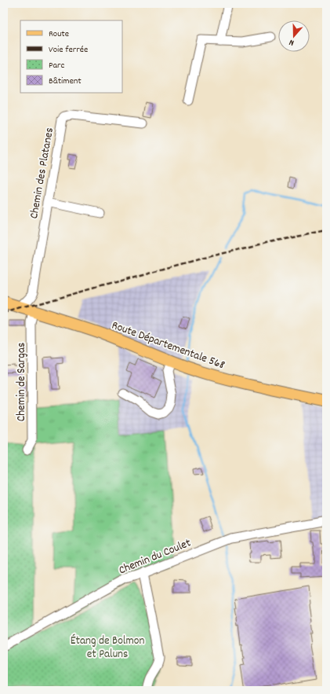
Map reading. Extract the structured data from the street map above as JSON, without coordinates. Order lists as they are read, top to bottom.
{
  "streets": {
    "main road": ["Route Départementale 568"],
    "street": ["Chemin des Platanes", "Chemin de Sargas", "Chemin du Coulet"]
  },
  "crossings": [
    ["Chemin des Platanes", "Route Départementale 568"],
    ["Route Départementale 568", "Chemin de Sargas"]
  ],
  "parks": ["Étang de Bolmon et Paluns"],
  "legend": [
    "Route",
    "Voie ferrée",
    "Parc",
    "Bâtiment"
  ],
  "north": "bottom"
}
